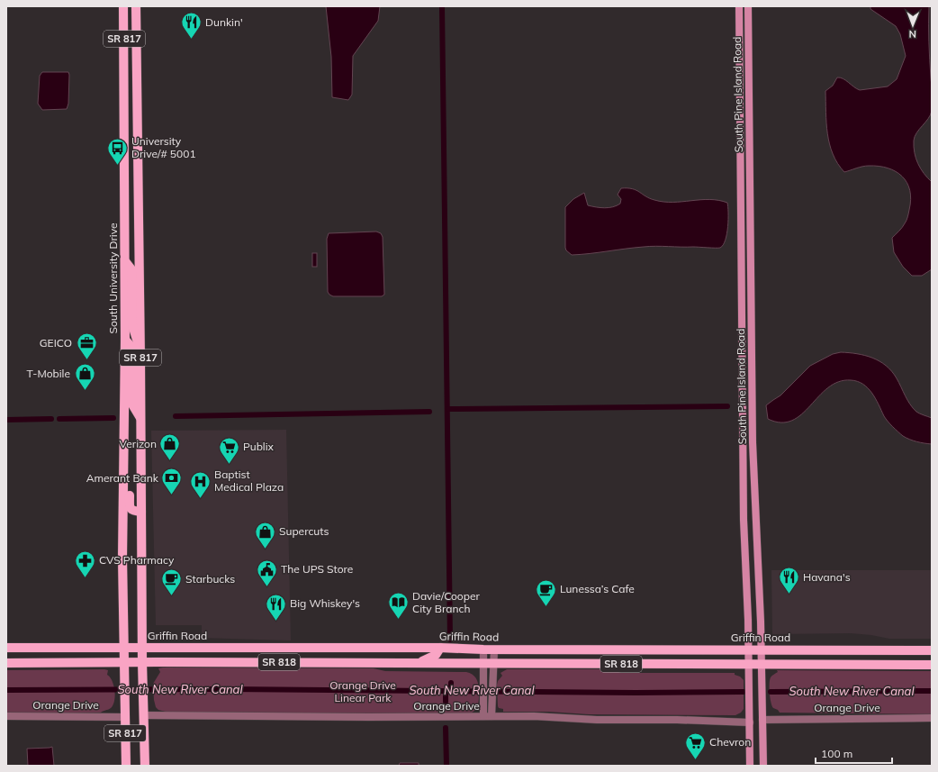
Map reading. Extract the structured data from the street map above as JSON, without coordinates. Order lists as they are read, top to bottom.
{
  "streets": {
    "main road": [
      "SR 817",
      "South Pine Island Road",
      "South University Drive",
      "Griffin Road",
      "SR 818"
    ],
    "street": ["Orange Drive"]
  },
  "crossings": [
    ["SR 817", "Griffin Road"],
    ["SR 817", "SR 818"],
    ["SR 817", "Orange Drive"],
    ["South Pine Island Road", "Griffin Road"],
    ["South Pine Island Road", "SR 818"],
    ["South Pine Island Road", "Orange Drive"],
    ["South University Drive", "Griffin Road"],
    ["South University Drive", "SR 818"],
    ["South University Drive", "Orange Drive"]
  ],
  "water": ["South New River Canal"],
  "parks": ["Orange Drive Linear Park"],
  "places": {
    "restaurant": ["Dunkin'", "Havana's", "Big Whiskey's"],
    "bus stop": ["University Drive/# 5001"],
    "office": ["GEICO"],
    "shop": ["T-Mobile", "Verizon", "Supercuts"],
    "supermarket": ["Publix", "Chevron"],
    "bank": ["Amerant Bank"],
    "hospital": ["Baptist Medical Plaza"],
    "pharmacy": ["CVS Pharmacy"],
    "public building": ["The UPS Store"],
    "cafe": ["Starbucks", "Lunessa’s Cafe"],
    "library": ["Davie/Cooper City Branch"]
  },
  "scale_bar": "100 m",
  "north": "bottom"
}
